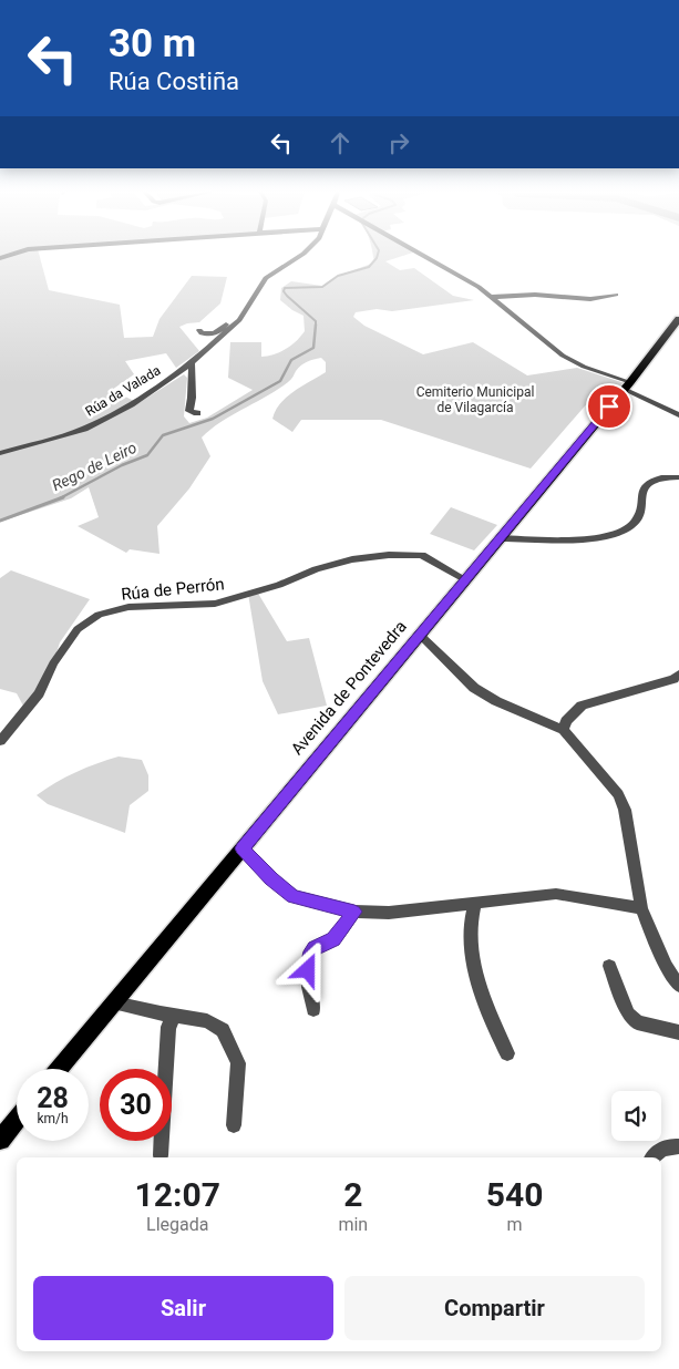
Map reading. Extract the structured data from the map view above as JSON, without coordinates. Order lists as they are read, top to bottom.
{
  "streets": {
    "main road": ["Avenida de Pontevedra"],
    "street": ["Rúa da Valada", "Rúa de Perrón"]
  },
  "crossings": [
    ["Rúa de Perrón", "Avenida de Pontevedra"]
  ],
  "water": ["Rego de Leiro"],
  "parks": ["Cemiterio Municipal de Vilagarcía"],
  "page": {
    "turn": ["30 m", "Rúa Costiña"],
    "speed": "28 km/h",
    "limit": "30",
    "eta": [
      "12:07",
      "Llegada",
      "2",
      "min",
      "540",
      "m"
    ],
    "buttons": ["Salir", "Compartir"]
  }
}
